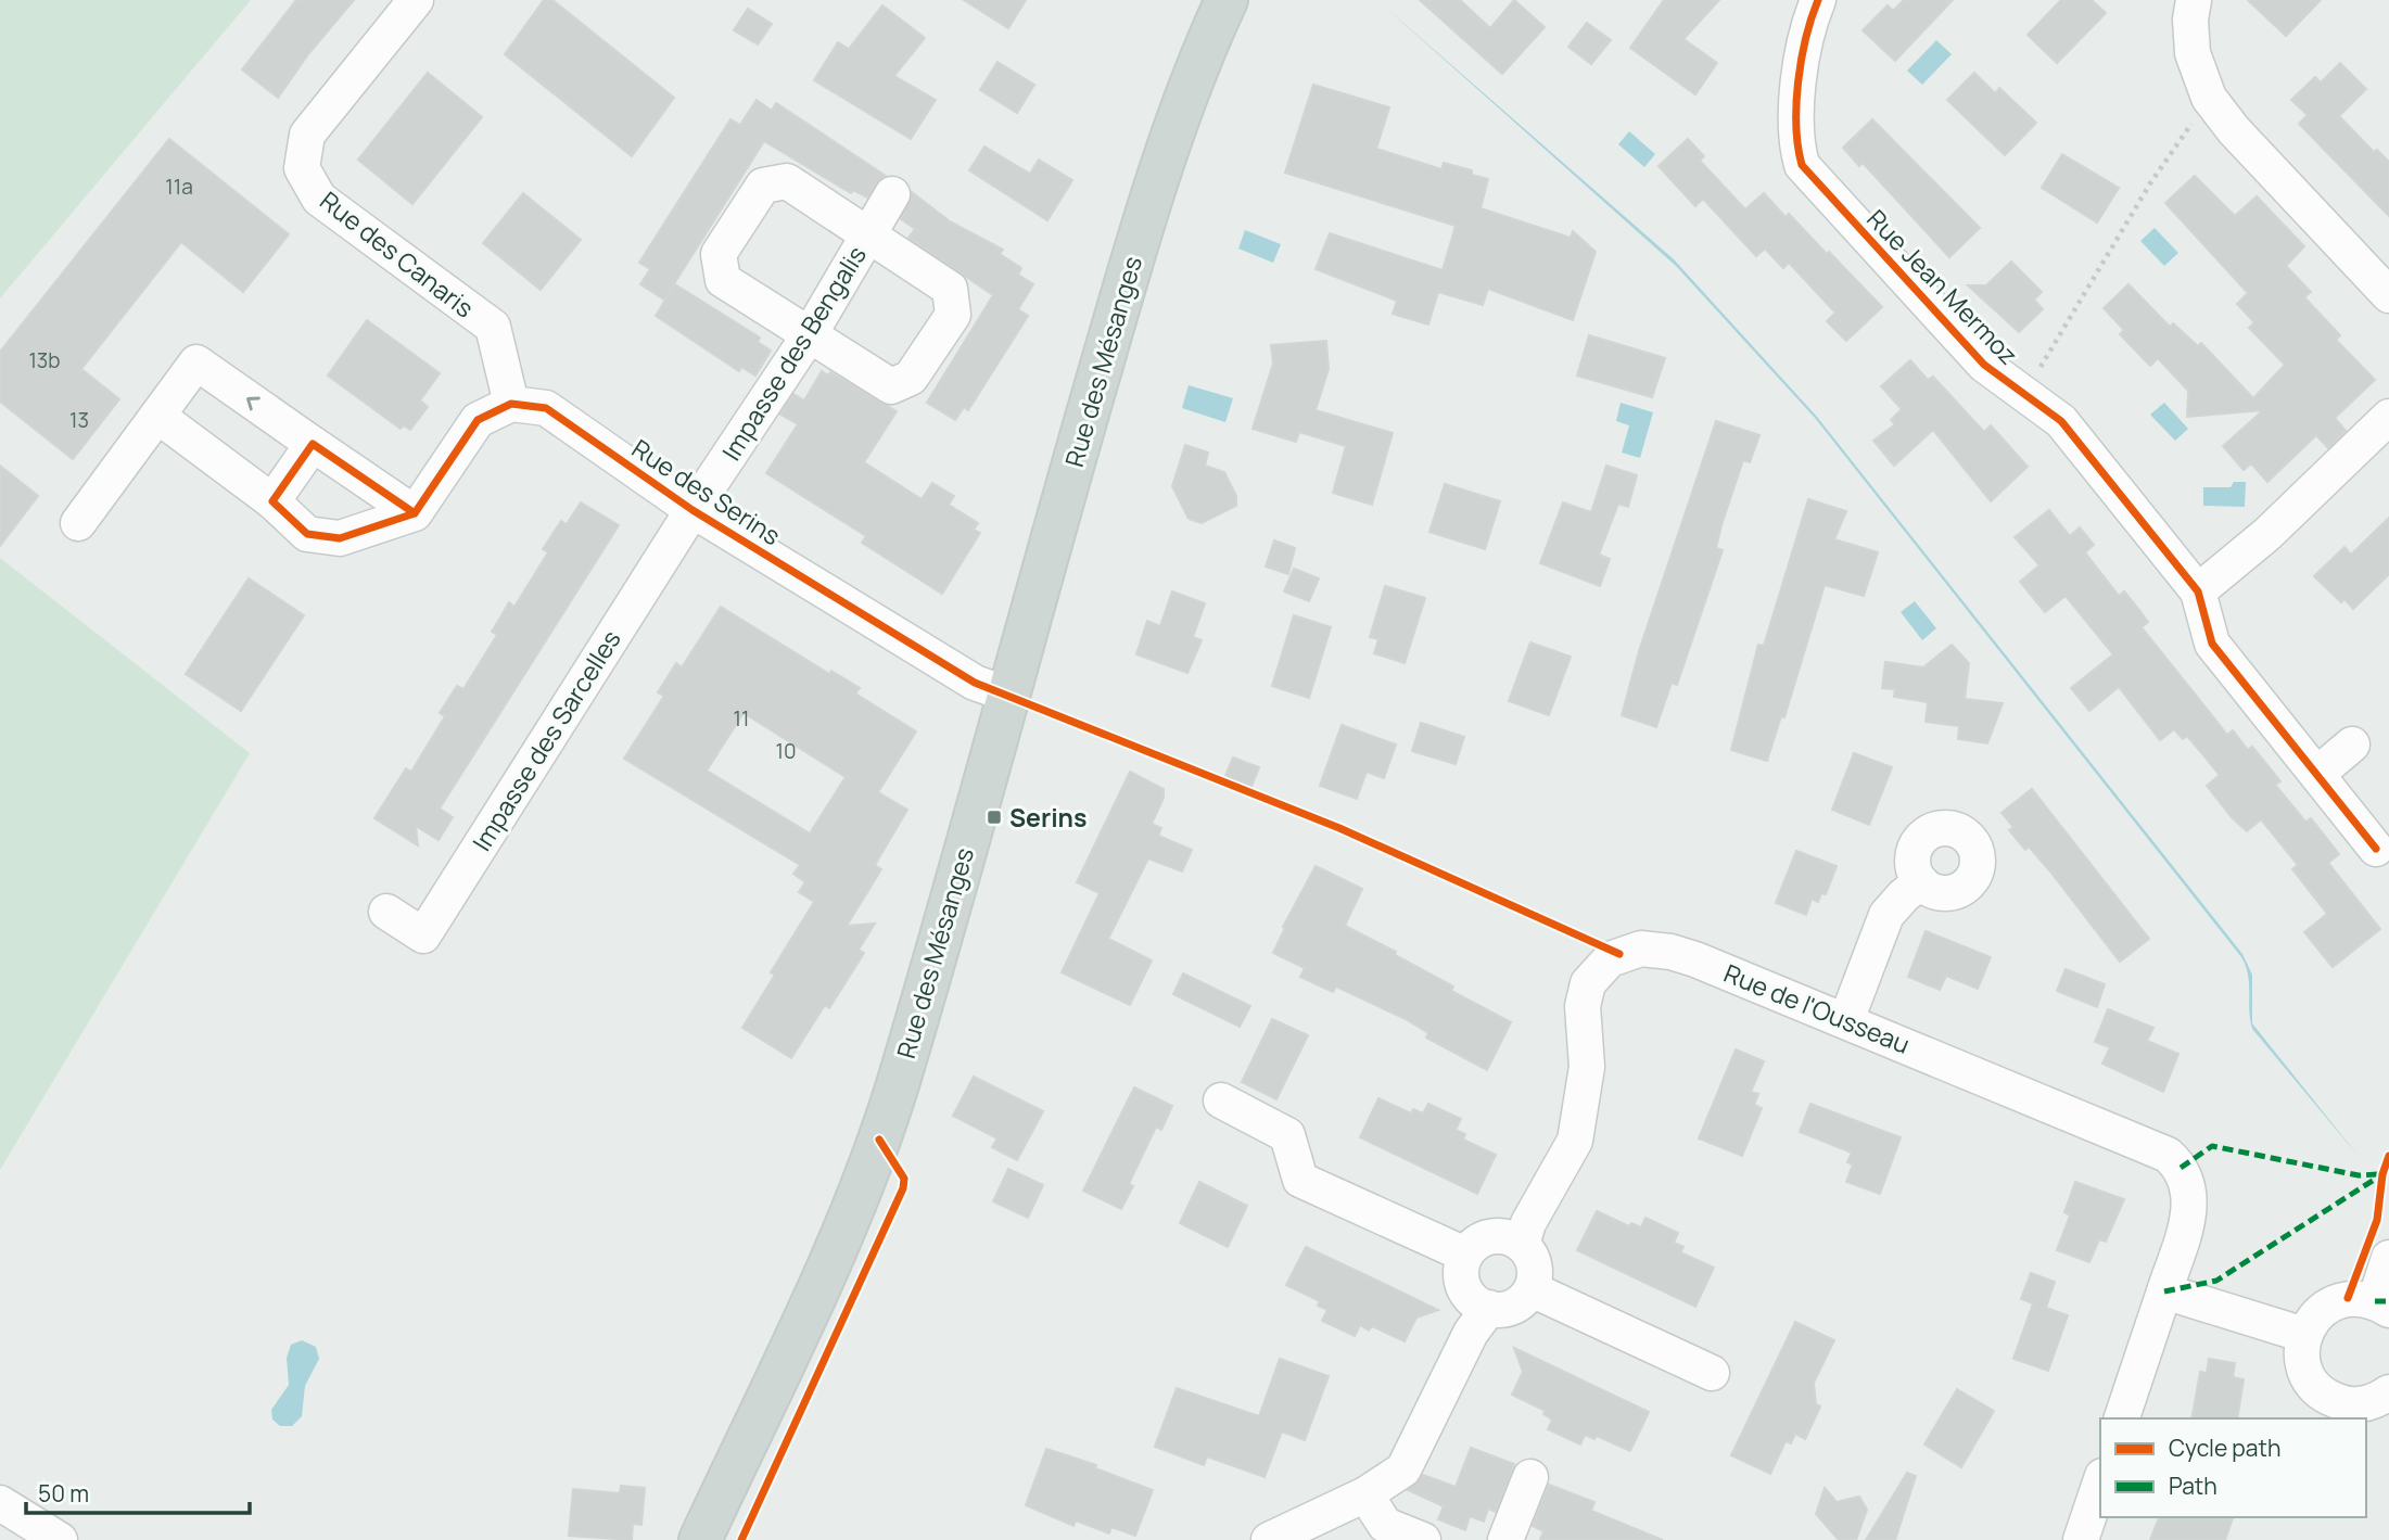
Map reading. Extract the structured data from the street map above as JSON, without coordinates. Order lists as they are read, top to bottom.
{
  "streets": {
    "main road": ["Rue des Mésanges"],
    "street": [
      "Rue des Canaris",
      "Rue Jean Mermoz",
      "Impasse des Bengalis",
      "Rue des Serins",
      "Impasse des Sarcelles",
      "Rue de l'Ousseau"
    ]
  },
  "crossings": [
    ["Rue des Canaris", "Rue des Serins"],
    ["Impasse des Bengalis", "Rue des Serins"],
    ["Impasse des Bengalis", "Impasse des Sarcelles"],
    ["Rue des Mésanges", "Rue des Serins"],
    ["Rue des Serins", "Impasse des Sarcelles"]
  ],
  "places": {
    "transit": ["Serins"]
  },
  "house_numbers": [
    "11a",
    "13b",
    "13",
    "11",
    "10"
  ],
  "legend": ["Cycle path", "Path"],
  "scale_bar": "50 m"
}
